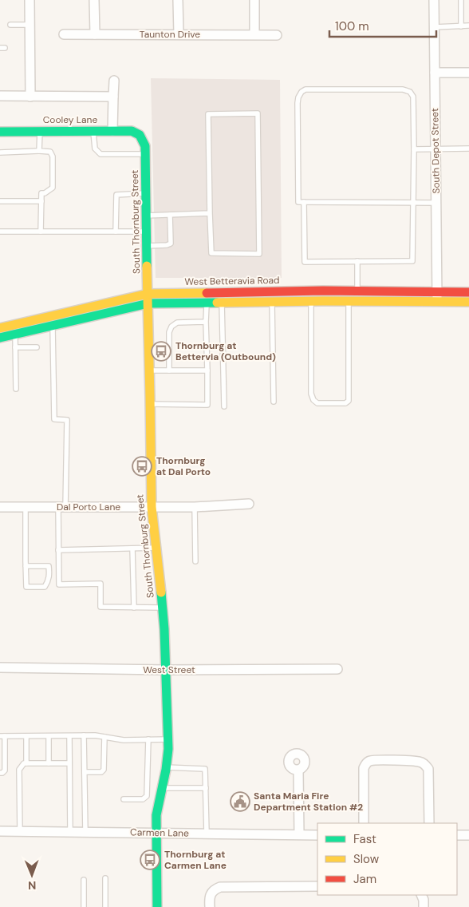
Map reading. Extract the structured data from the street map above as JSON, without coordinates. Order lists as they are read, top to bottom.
{
  "streets": {
    "main road": ["Cooley Lane", "South Thornburg Street", "West Betteravia Road"],
    "street": [
      "Taunton Drive",
      "South Depot Street",
      "Dal Porto Lane",
      "West Street",
      "Carmen Lane"
    ]
  },
  "crossings": [
    ["Cooley Lane", "South Thornburg Street"],
    ["South Depot Street", "West Betteravia Road"],
    ["South Thornburg Street", "West Betteravia Road"],
    ["South Thornburg Street", "Dal Porto Lane"],
    ["South Thornburg Street", "West Street"],
    ["South Thornburg Street", "Carmen Lane"]
  ],
  "places": {
    "bus stop": ["Thornburg at Bettervia (Outbound)", "Thornburg at Dal Porto", "Thornburg at Carmen Lane"],
    "public building": ["Santa Maria Fire Department Station #2"]
  },
  "legend": ["Fast", "Slow", "Jam"],
  "scale_bar": "100 m",
  "north": "bottom"
}
